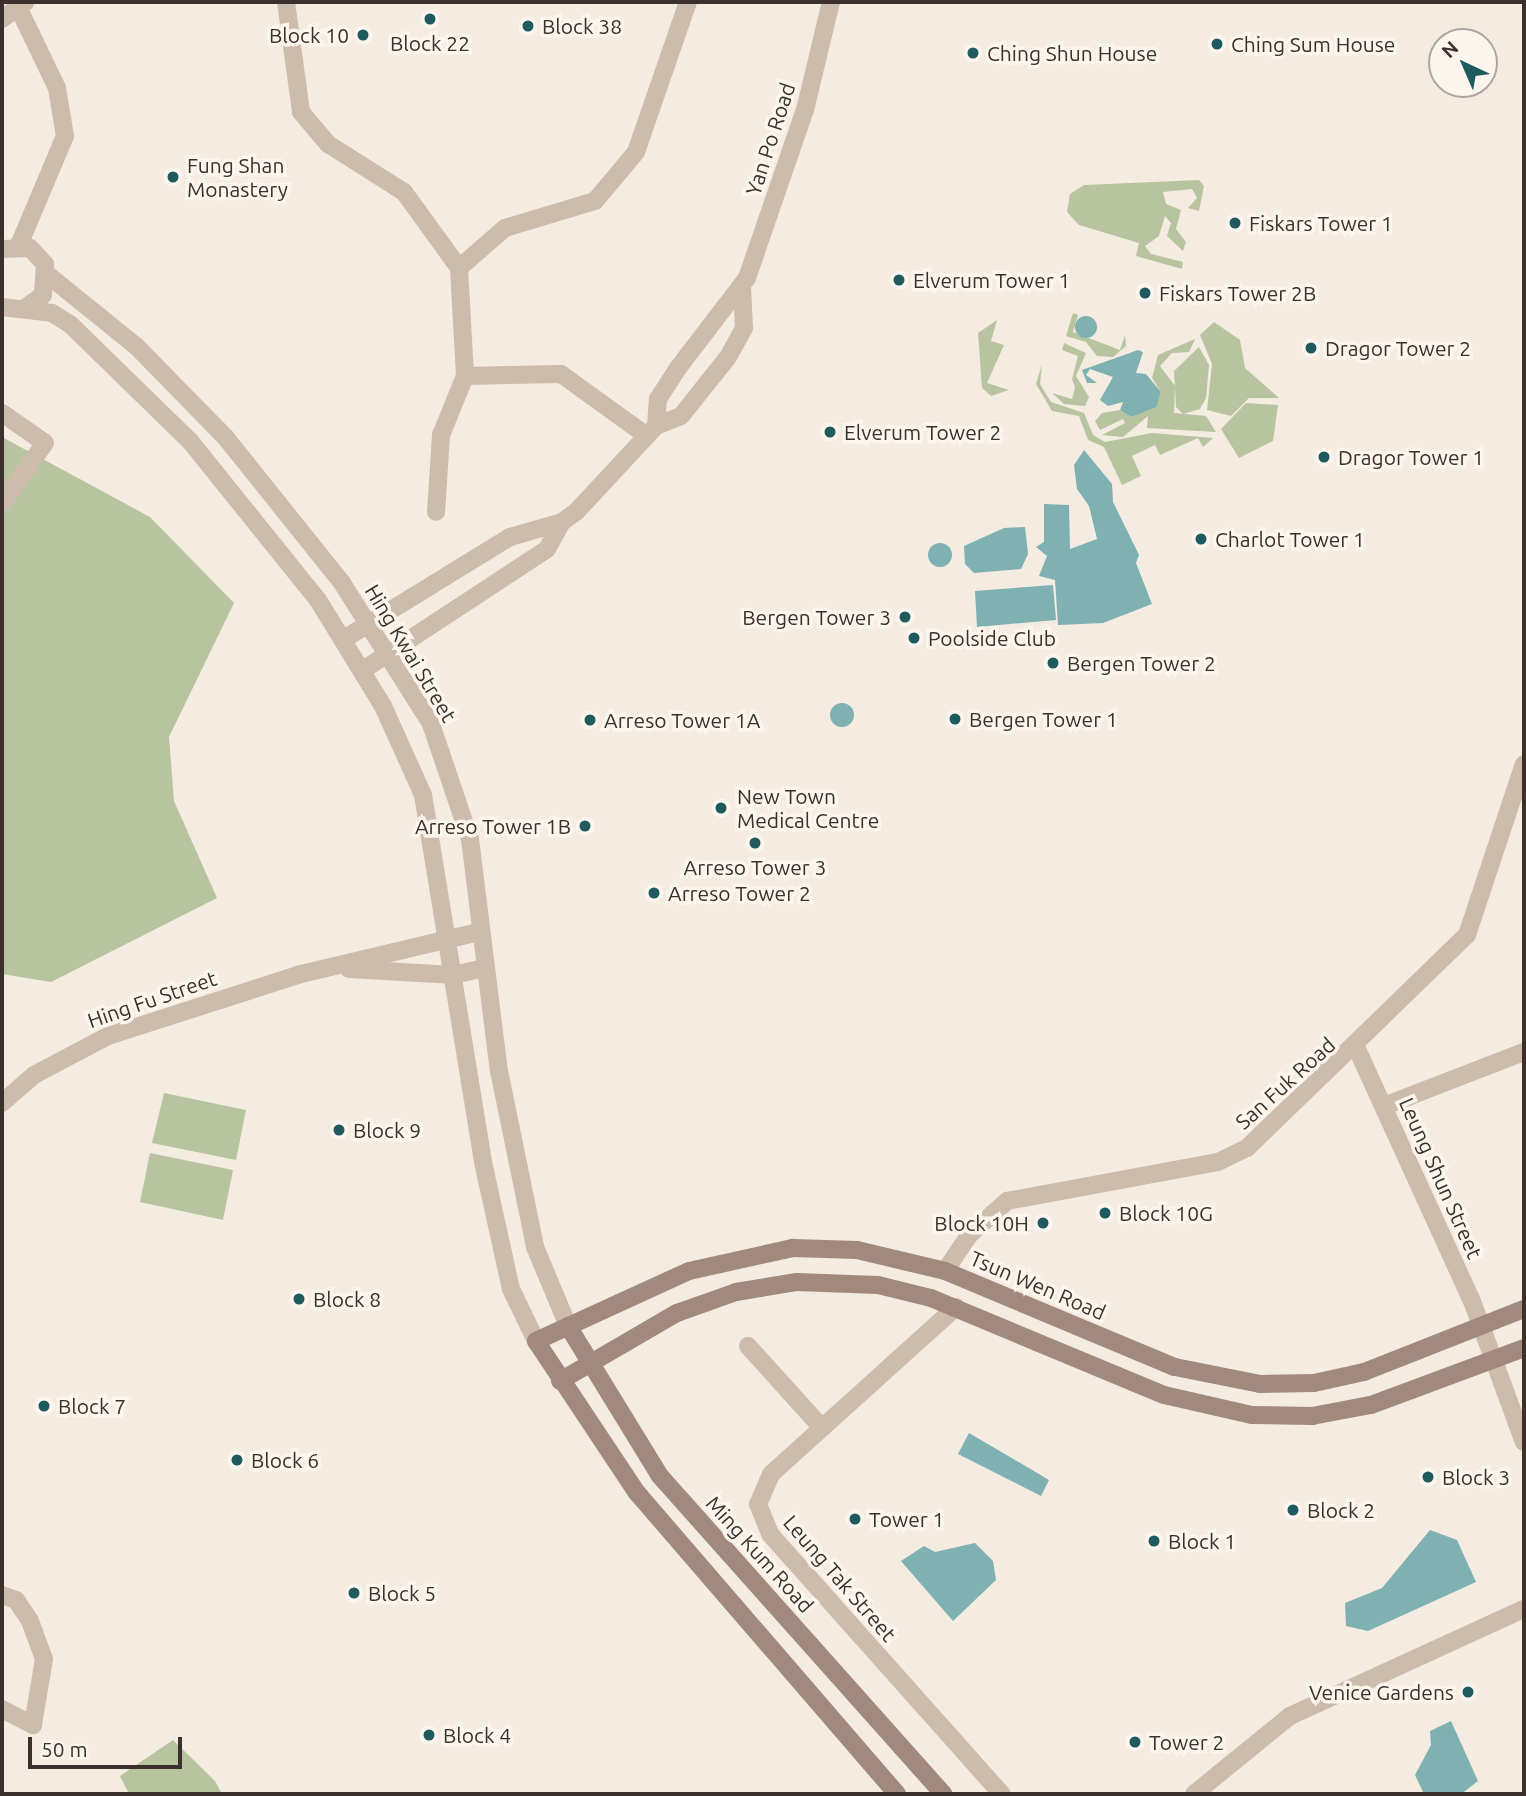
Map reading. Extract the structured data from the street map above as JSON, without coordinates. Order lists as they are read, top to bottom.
{
  "streets": {
    "main road": ["Tsun Wen Road", "Ming Kum Road"],
    "street": [
      "Yan Po Road",
      "Hing Kwai Street",
      "Hing Fu Street",
      "San Fuk Road",
      "Leung Shun Street",
      "Leung Tak Street"
    ]
  },
  "crossings": [
    ["Yan Po Road", "Hing Kwai Street"],
    ["Hing Kwai Street", "Hing Fu Street"],
    ["Hing Kwai Street", "Tsun Wen Road"],
    ["Hing Kwai Street", "Ming Kum Road"],
    ["San Fuk Road", "Leung Shun Street"],
    ["San Fuk Road", "Tsun Wen Road"],
    ["Leung Shun Street", "Tsun Wen Road"],
    ["Tsun Wen Road", "Ming Kum Road"]
  ],
  "places": [
    "Block 22",
    "Block 38",
    "Block 10",
    "Ching Sum House",
    "Ching Shun House",
    "Fung Shan Monastery",
    "Fiskars Tower 1",
    "Elverum Tower 1",
    "Fiskars Tower 2B",
    "Dragor Tower 2",
    "Elverum Tower 2",
    "Dragor Tower 1",
    "Charlot Tower 1",
    "Bergen Tower 3",
    "Poolside Club",
    "Bergen Tower 2",
    "Bergen Tower 1",
    "Arreso Tower 1A",
    "New Town Medical Centre",
    "Arreso Tower 1B",
    "Arreso Tower 3",
    "Arreso Tower 2",
    "Block 9",
    "Block 10G",
    "Block 10H",
    "Block 8",
    "Block 7",
    "Block 6",
    "Block 3",
    "Block 2",
    "Tower 1",
    "Block 1",
    "Block 5",
    "Venice Gardens",
    "Block 4",
    "Tower 2"
  ],
  "scale_bar": "50 m",
  "north": "top left"
}
